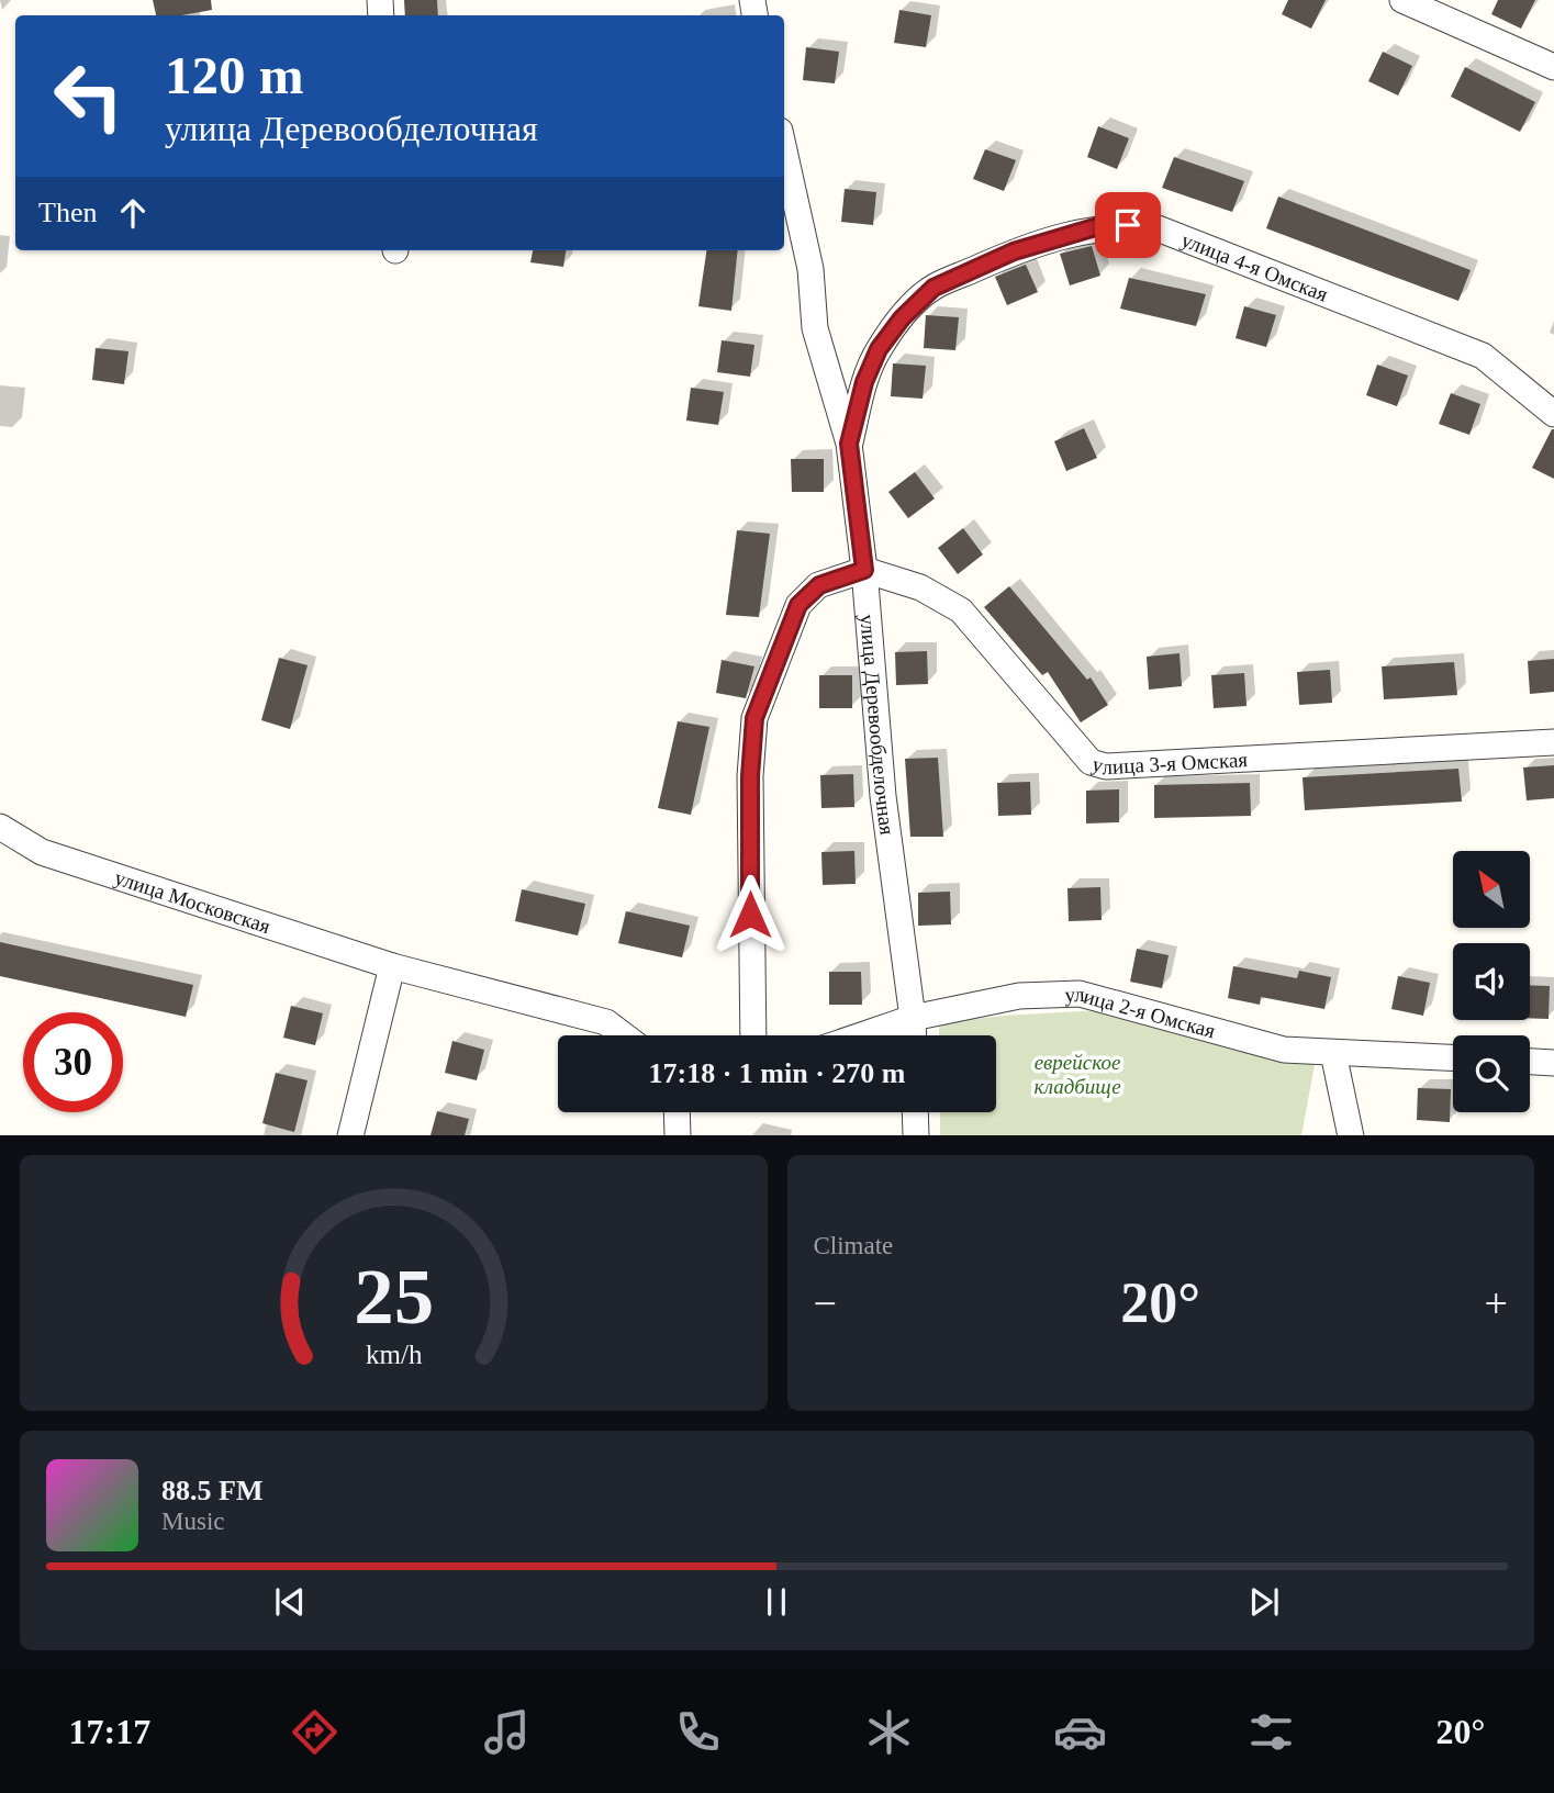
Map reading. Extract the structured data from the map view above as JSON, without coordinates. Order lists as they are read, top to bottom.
{
  "streets": {
    "street": [
      "улица 4-я Омская",
      "улица Деревообделочная",
      "улица 3-я Омская",
      "улица Московская",
      "улица 2-я Омская"
    ]
  },
  "crossings": [
    ["улица 4-я Омская", "улица Деревообделочная"],
    ["улица Деревообделочная", "улица 3-я Омская"],
    ["улица Деревообделочная", "улица 2-я Омская"]
  ],
  "parks": ["еврейское кладбище"],
  "north": "top left",
  "page": {
    "turn": ["120 m", "улица Деревообделочная"],
    "then": "Then",
    "limit": "30",
    "trip": "17:18 · 1 min · 270 m",
    "tile": "Climate",
    "heat": ["−", "20°", "+"],
    "song": ["88.5 FM", "Music"],
    "tabs": ["17:17", "20°"],
    "gauge": ["25", "km/h"]
  }
}
